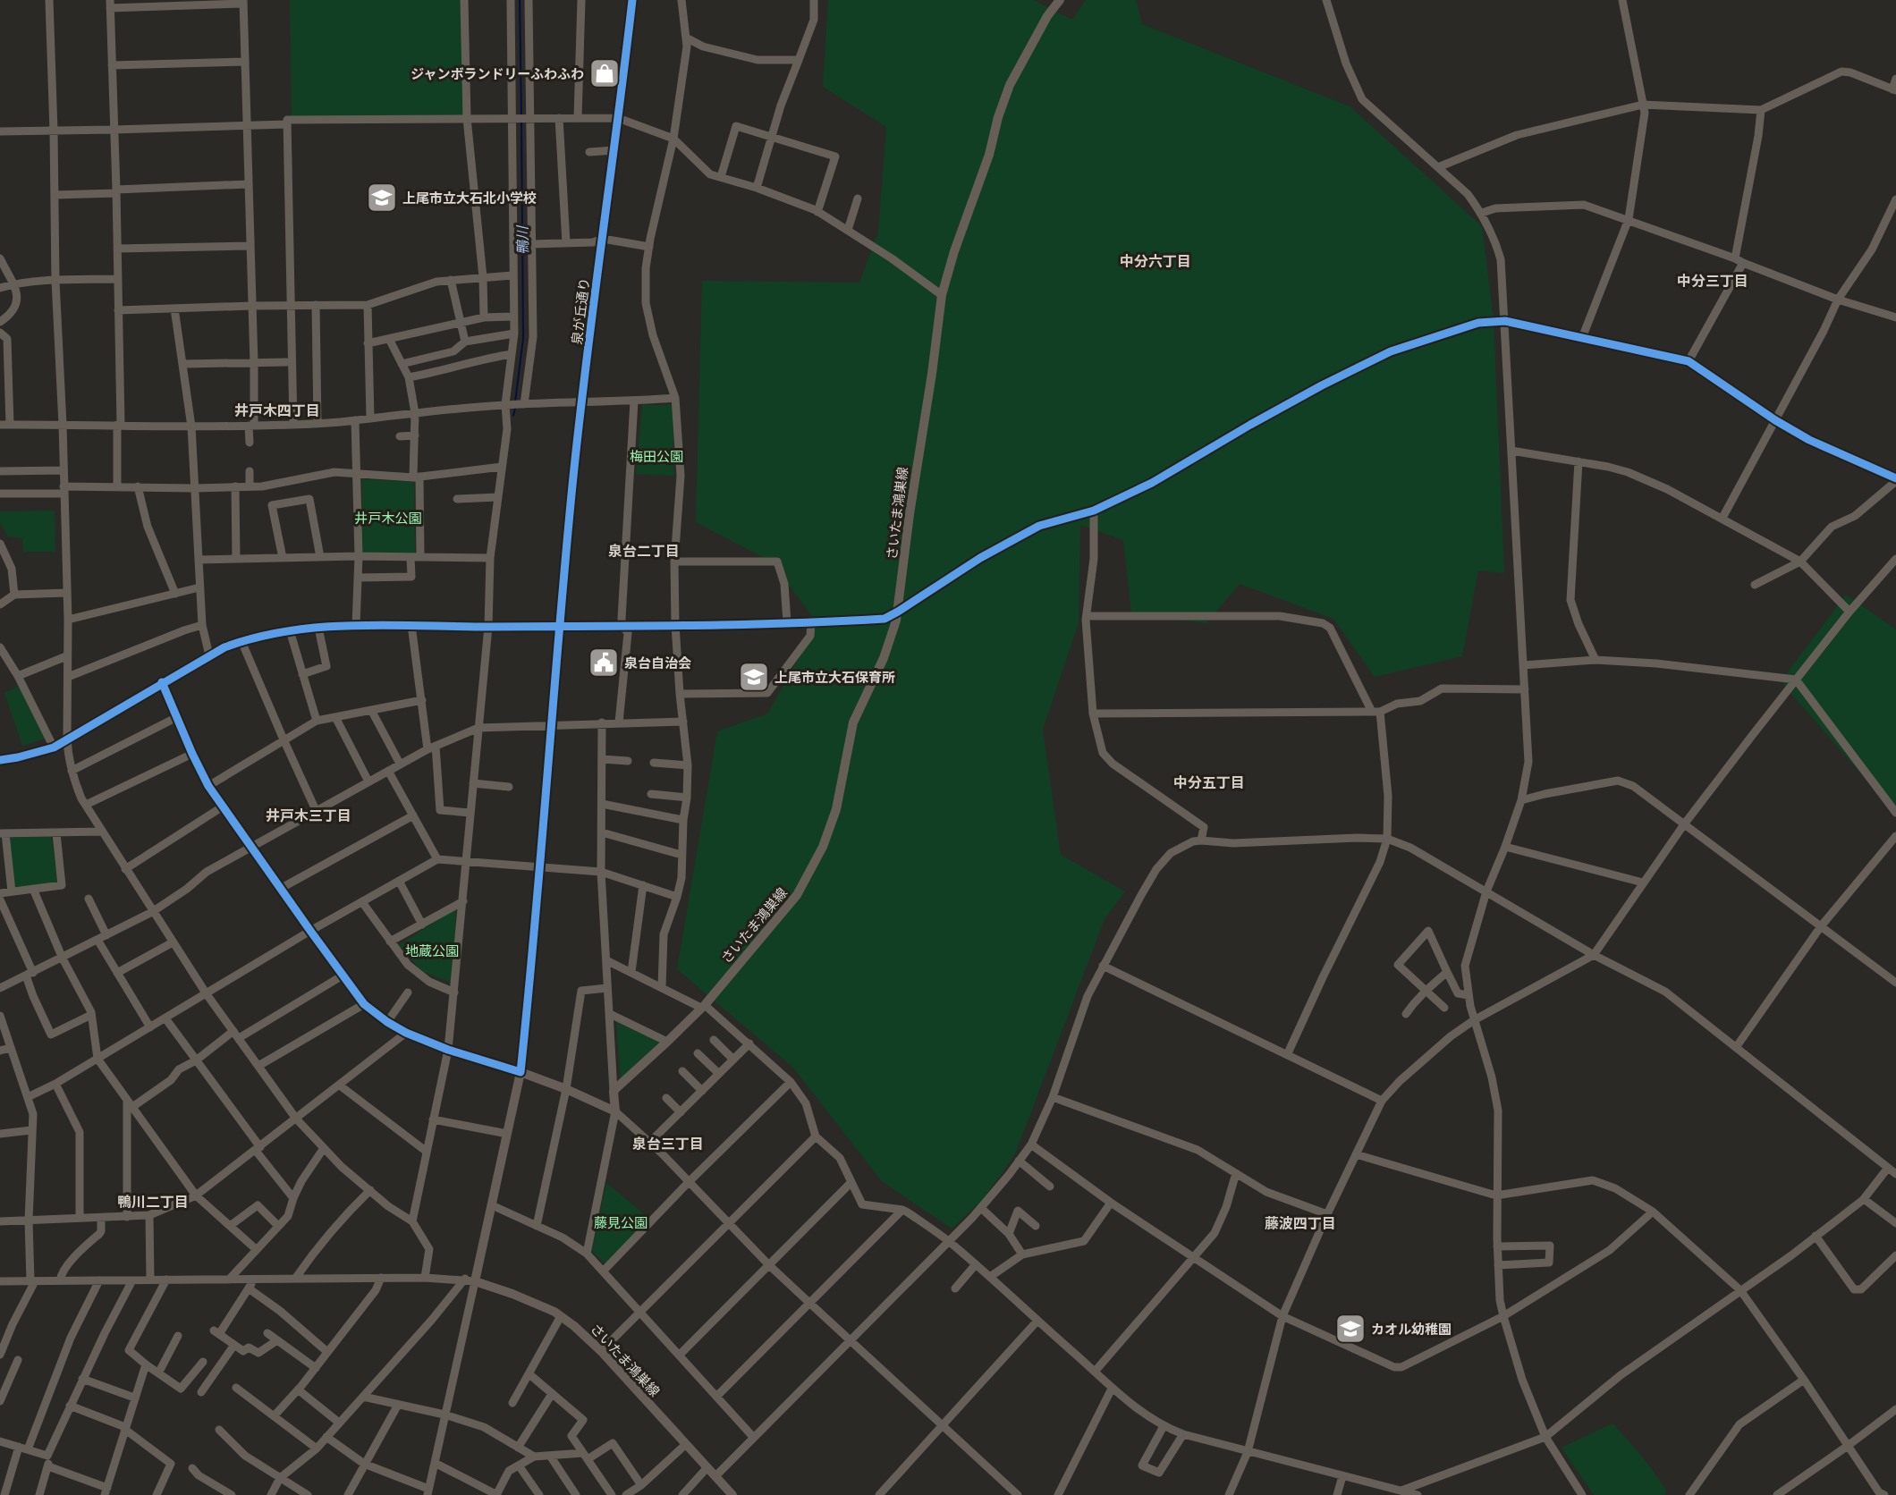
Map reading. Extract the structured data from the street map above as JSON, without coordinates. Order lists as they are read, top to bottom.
{
  "streets": {
    "main road": ["さいたま鴻巣線"],
    "street": ["泉が丘通り"]
  },
  "districts": [
    "中分六丁目",
    "中分三丁目",
    "井戸木四丁目",
    "泉台二丁目",
    "中分五丁目",
    "井戸木三丁目",
    "泉台三丁目",
    "鴨川二丁目",
    "藤波四丁目"
  ],
  "water": ["鴨川"],
  "parks": [
    "梅田公園",
    "井戸木公園",
    "地蔵公園",
    "藤見公園"
  ],
  "places": {
    "shop": ["ジャンボランドリーふわふわ"],
    "school or university": ["上尾市立大石北小学校", "上尾市立大石保育所", "カオル幼稚園"],
    "public building": ["泉台自治会"]
  }
}
